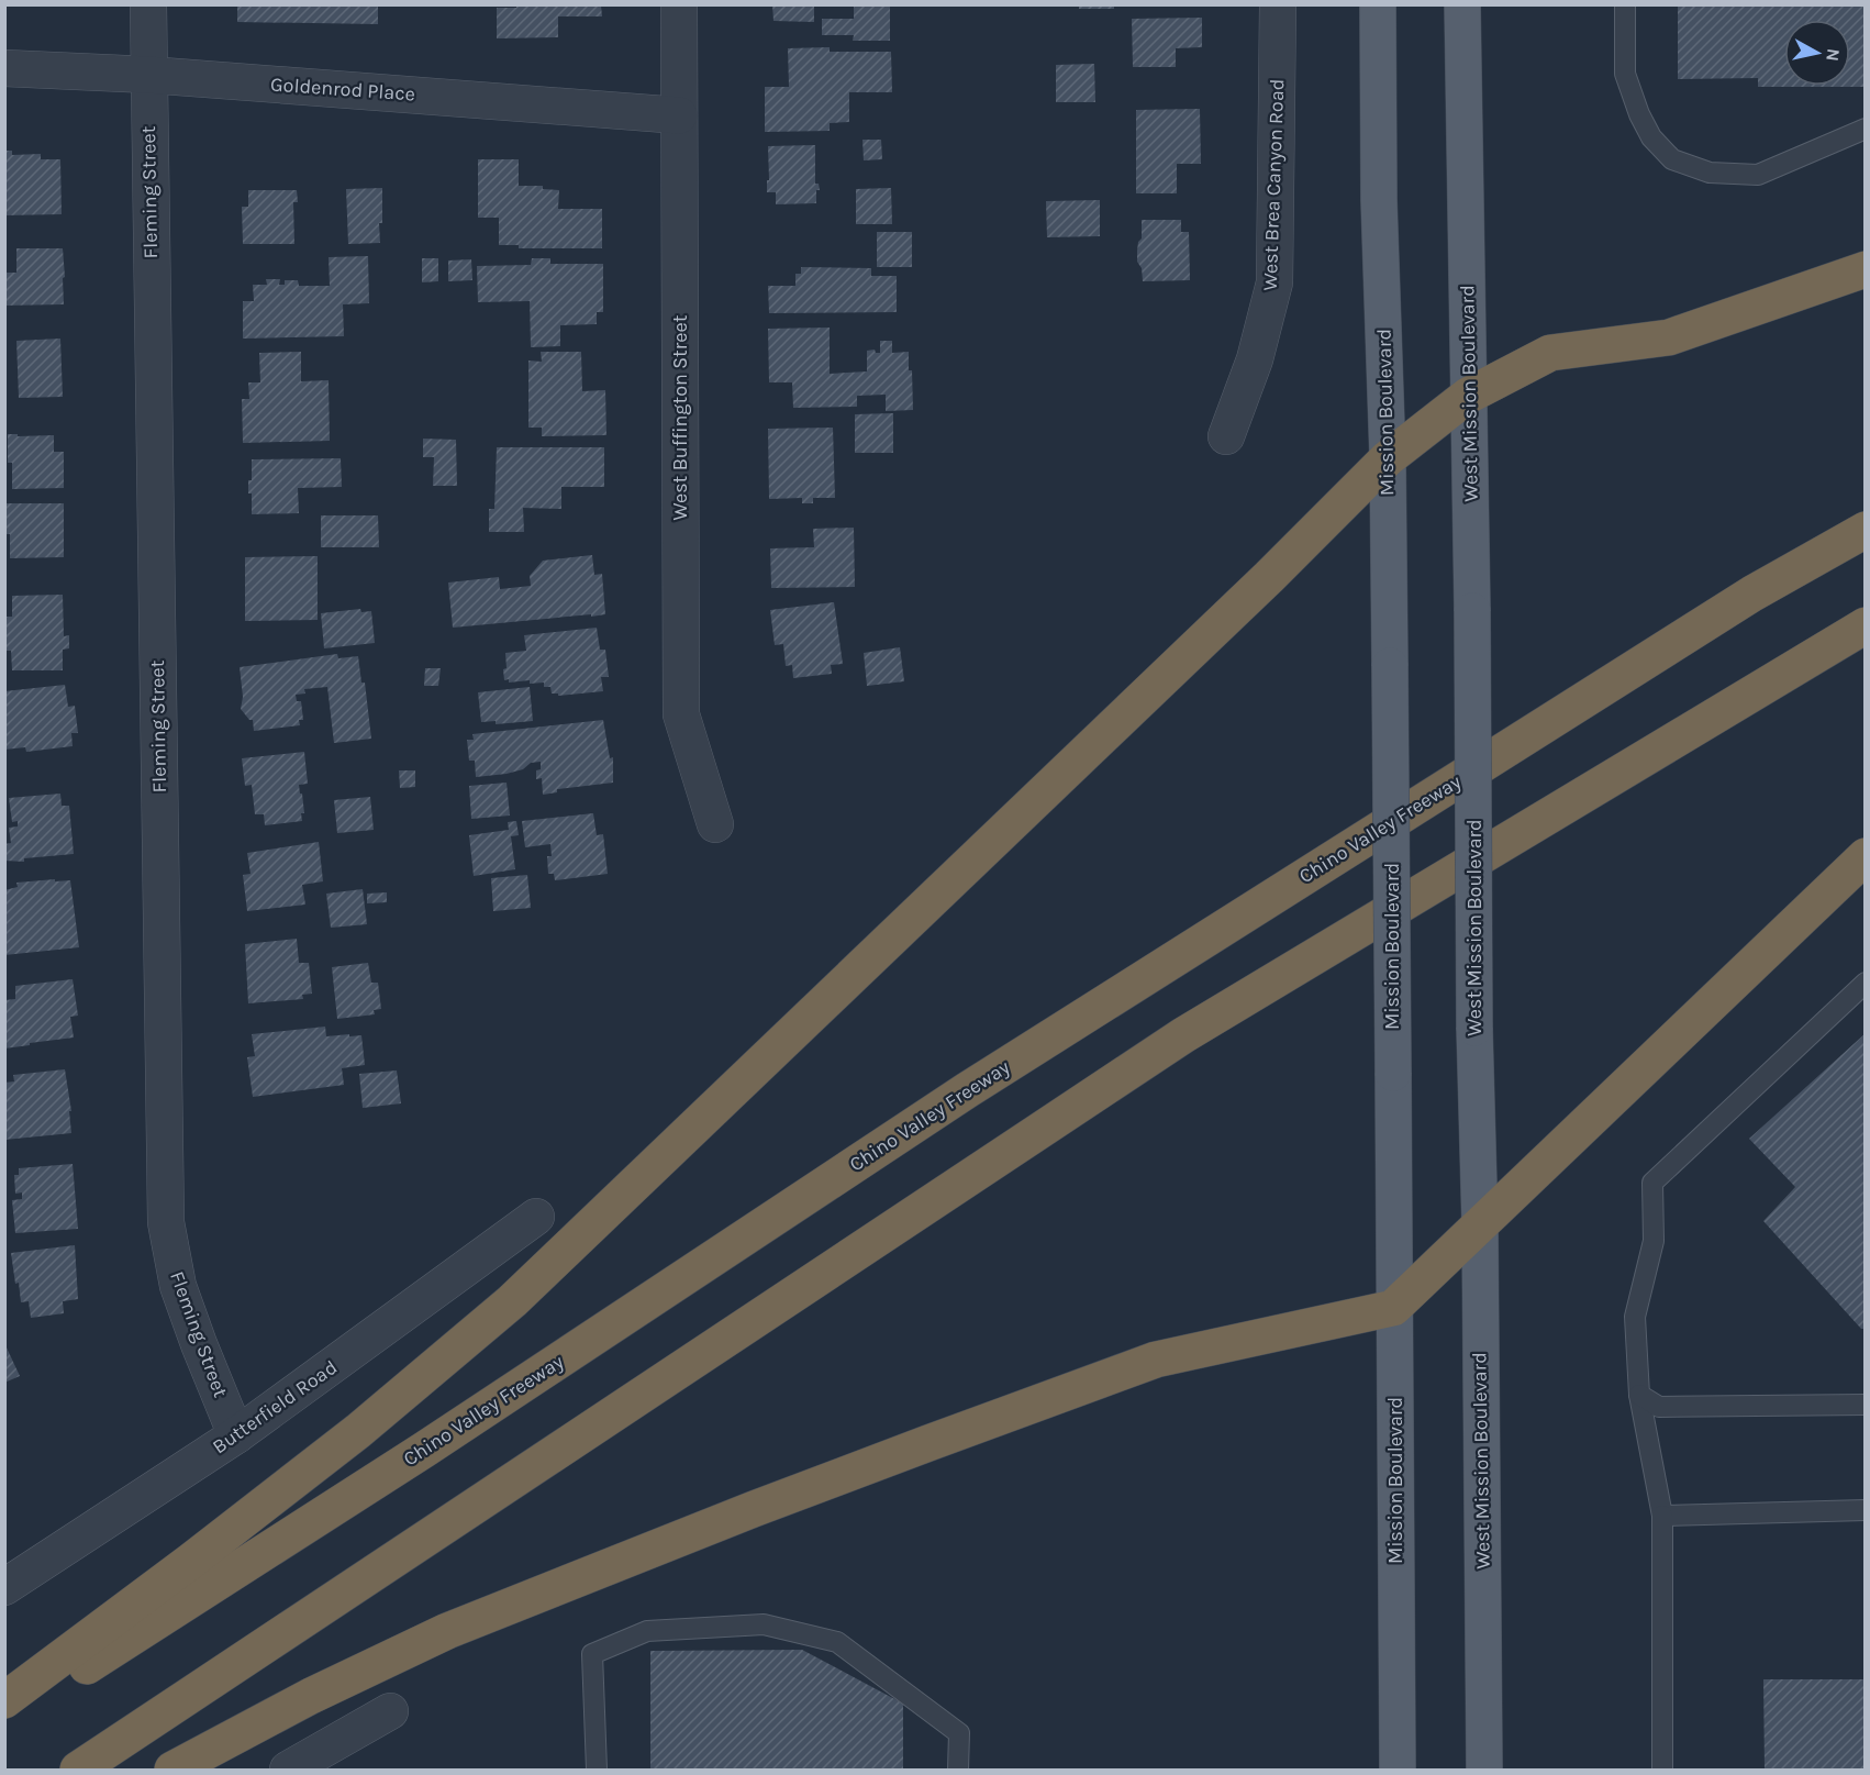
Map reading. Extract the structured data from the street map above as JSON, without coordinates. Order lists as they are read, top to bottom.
{
  "streets": {
    "highway": ["Chino Valley Freeway"],
    "main road": ["West Mission Boulevard", "Mission Boulevard"],
    "street": [
      "Goldenrod Place",
      "West Brea Canyon Road",
      "Fleming Street",
      "West Buffington Street",
      "Butterfield Road"
    ]
  },
  "crossings": [
    ["Goldenrod Place", "Fleming Street"],
    ["Goldenrod Place", "West Buffington Street"],
    ["Fleming Street", "Butterfield Road"]
  ],
  "north": "right"
}
